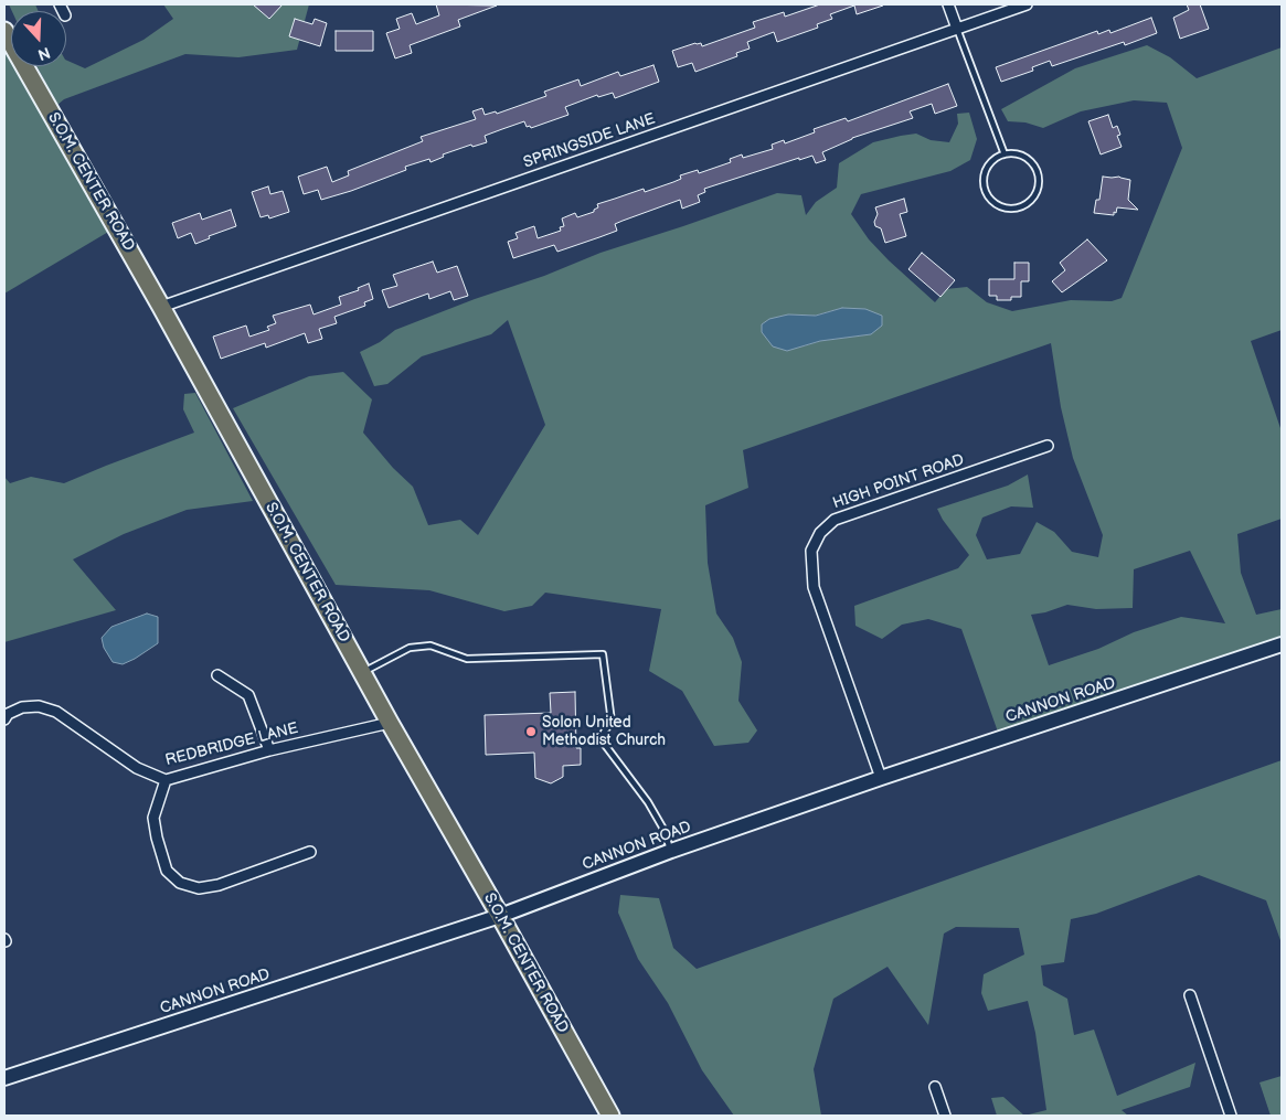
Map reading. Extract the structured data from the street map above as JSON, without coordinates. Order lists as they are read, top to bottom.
{
  "streets": {
    "main road": ["S.O.M. CENTER ROAD", "CANNON ROAD"],
    "street": ["SPRINGSIDE LANE", "HIGH POINT ROAD", "REDBRIDGE LANE"]
  },
  "crossings": [
    ["SPRINGSIDE LANE", "S.O.M. CENTER ROAD"],
    ["S.O.M. CENTER ROAD", "CANNON ROAD"],
    ["S.O.M. CENTER ROAD", "REDBRIDGE LANE"],
    ["HIGH POINT ROAD", "CANNON ROAD"]
  ],
  "places": ["Solon United Methodist Church"],
  "north": "bottom"
}
